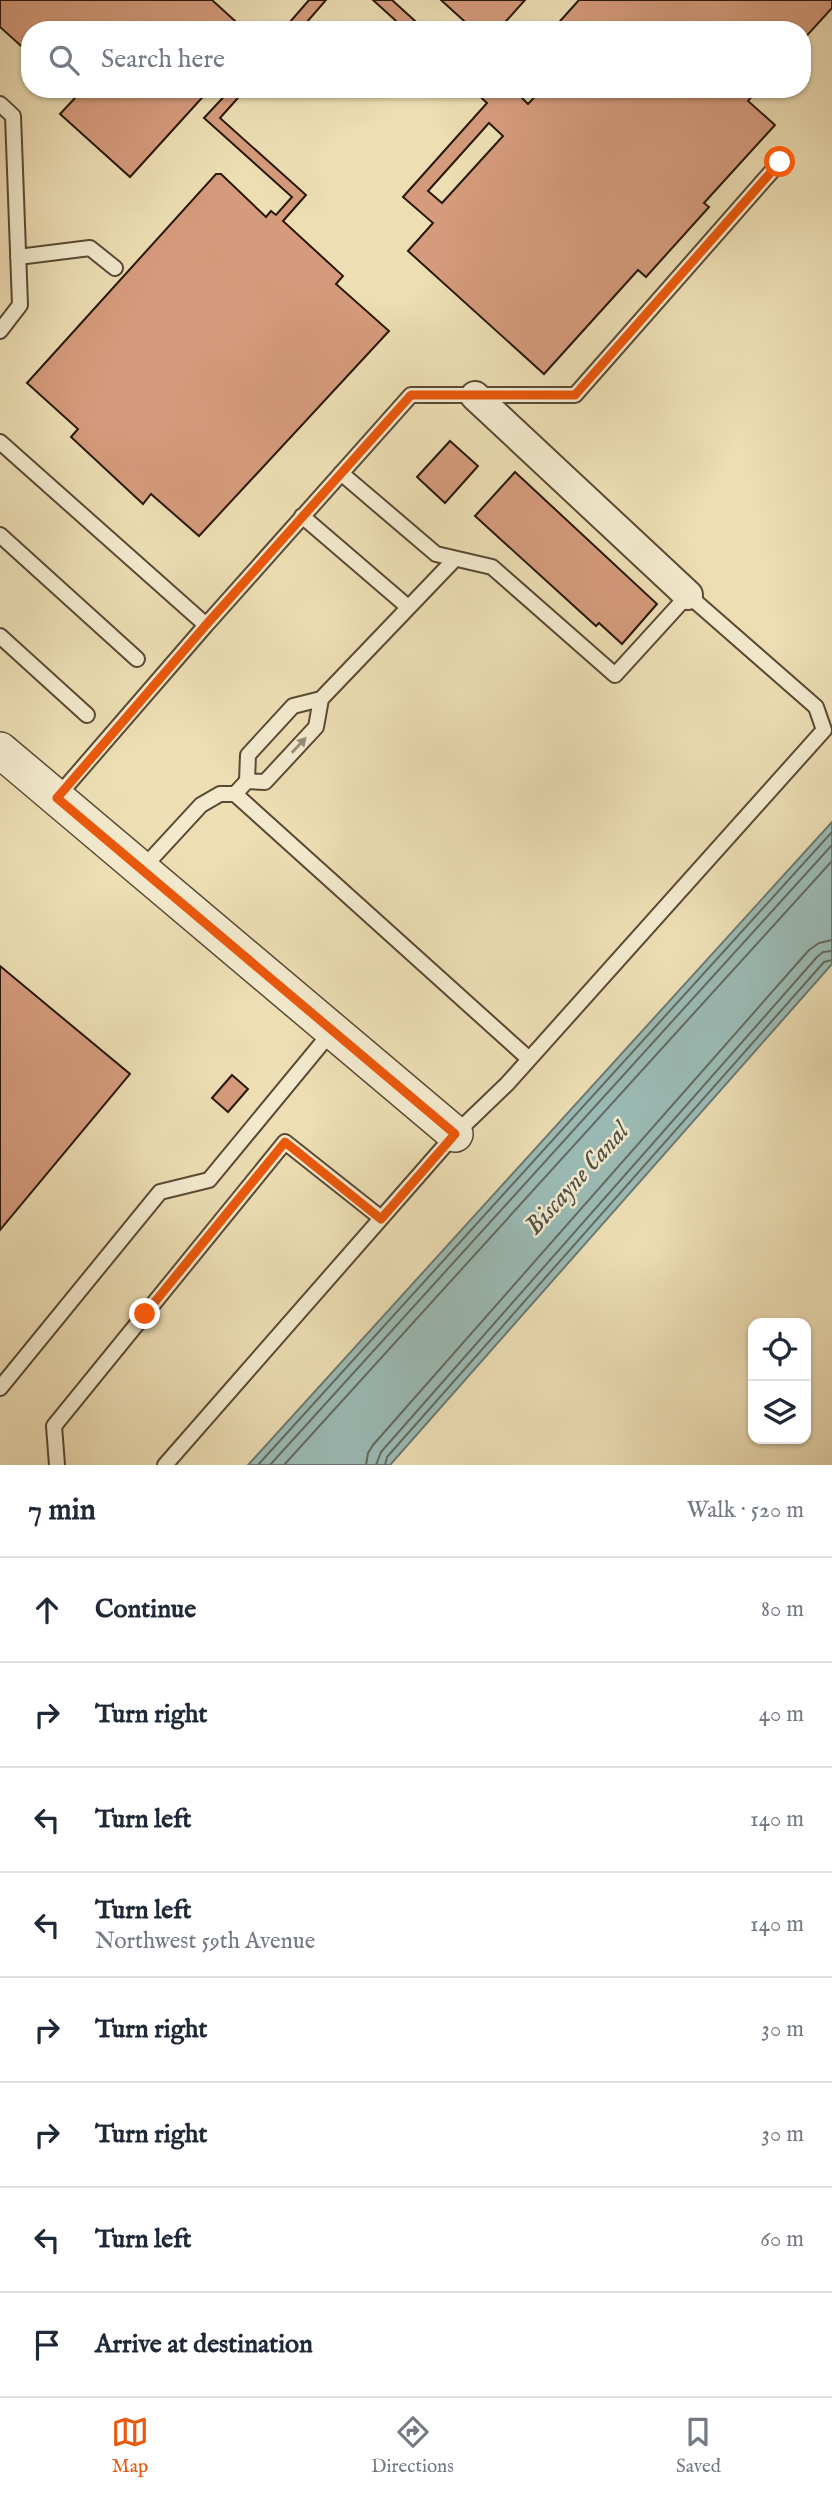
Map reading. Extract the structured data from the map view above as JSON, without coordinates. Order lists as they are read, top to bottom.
{
  "water": ["Biscayne Canal"],
  "page": {
    "search": "Search here",
    "heading": ["7 min", "Walk · 520 m"],
    "list": [
      ["Continue", "80 m"],
      ["Turn right", "40 m"],
      ["Turn left", "140 m"],
      ["Turn left", "Northwest 59th Avenue", "140 m"],
      ["Turn right", "30 m"],
      ["Turn right", "30 m"],
      ["Turn left", "60 m"],
      "Arrive at destination"
    ],
    "nav": ["Map", "Directions", "Saved"]
  }
}
